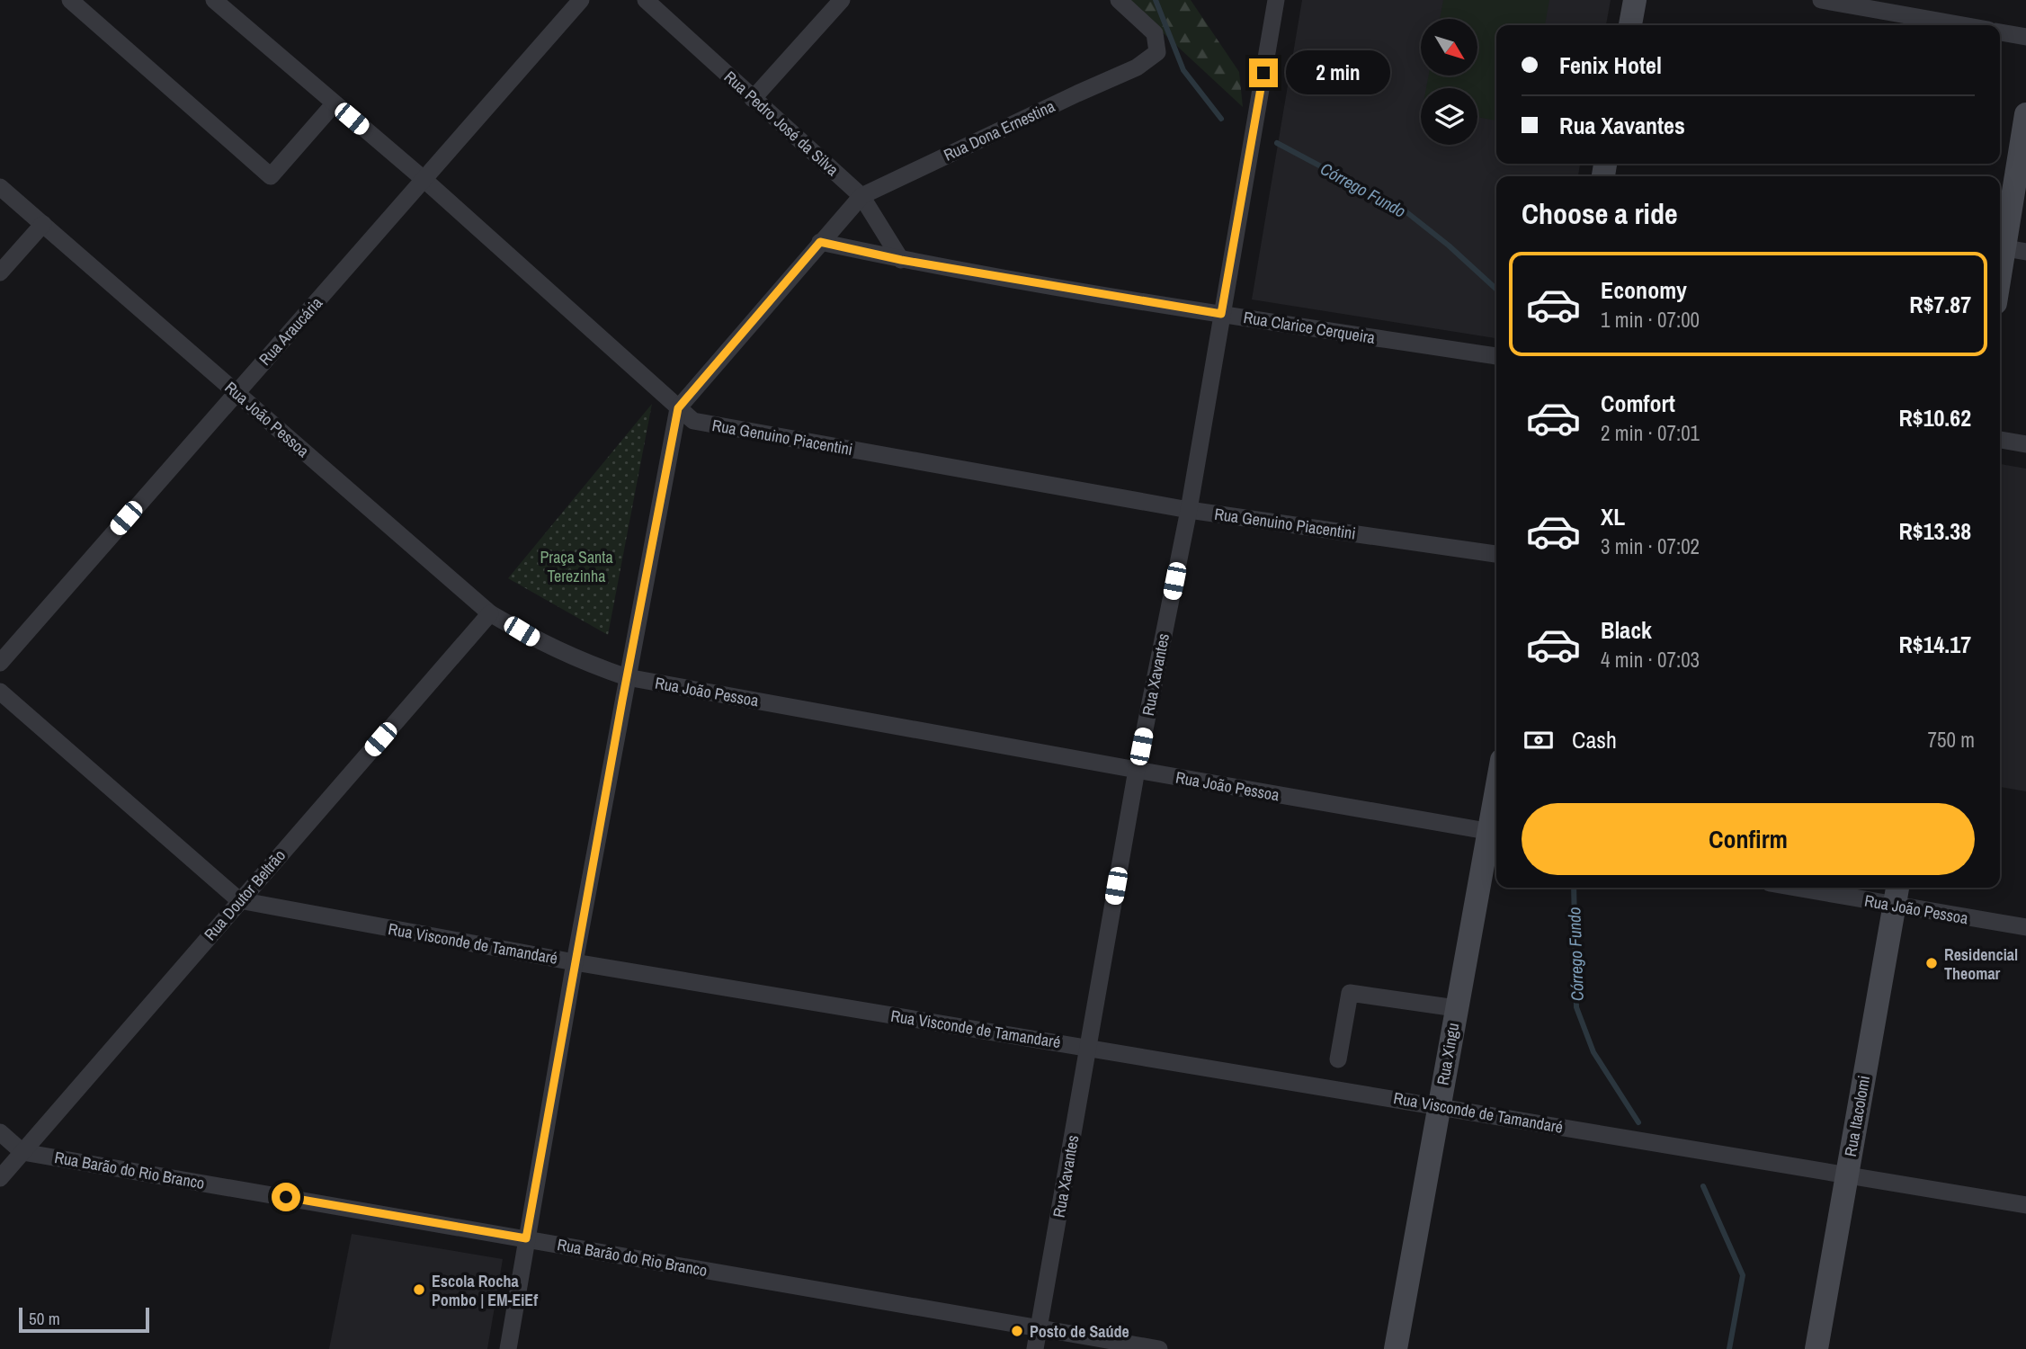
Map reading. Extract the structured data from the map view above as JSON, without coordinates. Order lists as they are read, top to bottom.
{
  "streets": {
    "street": [
      "Rua Pedro José da Silva",
      "Rua Dona Ernestina",
      "Rua Clarice Cerqueira",
      "Rua Araucária",
      "Rua João Pessoa",
      "Rua Genuino Piacentini",
      "Rua Xavantes",
      "Rua Doutor Beltrão",
      "Rua Visconde de Tamandaré",
      "Rua Xingu",
      "Rua Itacolomi",
      "Rua Barão do Rio Branco"
    ]
  },
  "crossings": [
    ["Rua Pedro José da Silva", "Rua Dona Ernestina"],
    ["Rua Pedro José da Silva", "Rua Clarice Cerqueira"],
    ["Rua Clarice Cerqueira", "Rua Xavantes"],
    ["Rua Araucária", "Rua João Pessoa"],
    ["Rua Araucária", "Rua Genuino Piacentini"],
    ["Rua João Pessoa", "Rua Xavantes"],
    ["Rua João Pessoa", "Rua Doutor Beltrão"],
    ["Rua João Pessoa", "Rua Xingu"],
    ["Rua João Pessoa", "Rua Itacolomi"],
    ["Rua Genuino Piacentini", "Rua Xavantes"],
    ["Rua Xavantes", "Rua Visconde de Tamandaré"],
    ["Rua Xavantes", "Rua Barão do Rio Branco"],
    ["Rua Doutor Beltrão", "Rua Visconde de Tamandaré"],
    ["Rua Doutor Beltrão", "Rua Barão do Rio Branco"],
    ["Rua Visconde de Tamandaré", "Rua Xingu"],
    ["Rua Visconde de Tamandaré", "Rua Itacolomi"]
  ],
  "water": ["Córrego Fundo"],
  "parks": ["Praça Santa Terezinha"],
  "places": ["Residencial Theomar", "Escola Rocha Pombo | EM-EiEf", "Posto de Saúde"],
  "scale_bar": "50 m",
  "north": "bottom right",
  "page": {
    "banner": ["Fenix Hotel", "Rua Xavantes"],
    "bubble": "2 min",
    "heading": "Choose a ride",
    "list": [
      {
        "name": "Economy",
        "note": "1 min · 07:00",
        "value": "R$7.87"
      },
      {
        "name": "Comfort",
        "note": "2 min · 07:01",
        "value": "R$10.62"
      },
      {
        "name": "XL",
        "note": "3 min · 07:02",
        "value": "R$13.38"
      },
      {
        "name": "Black",
        "note": "4 min · 07:03",
        "value": "R$14.17"
      }
    ],
    "pay": ["Cash", "750 m"],
    "buttons": "Confirm",
    "scale": "50 m"
  }
}
